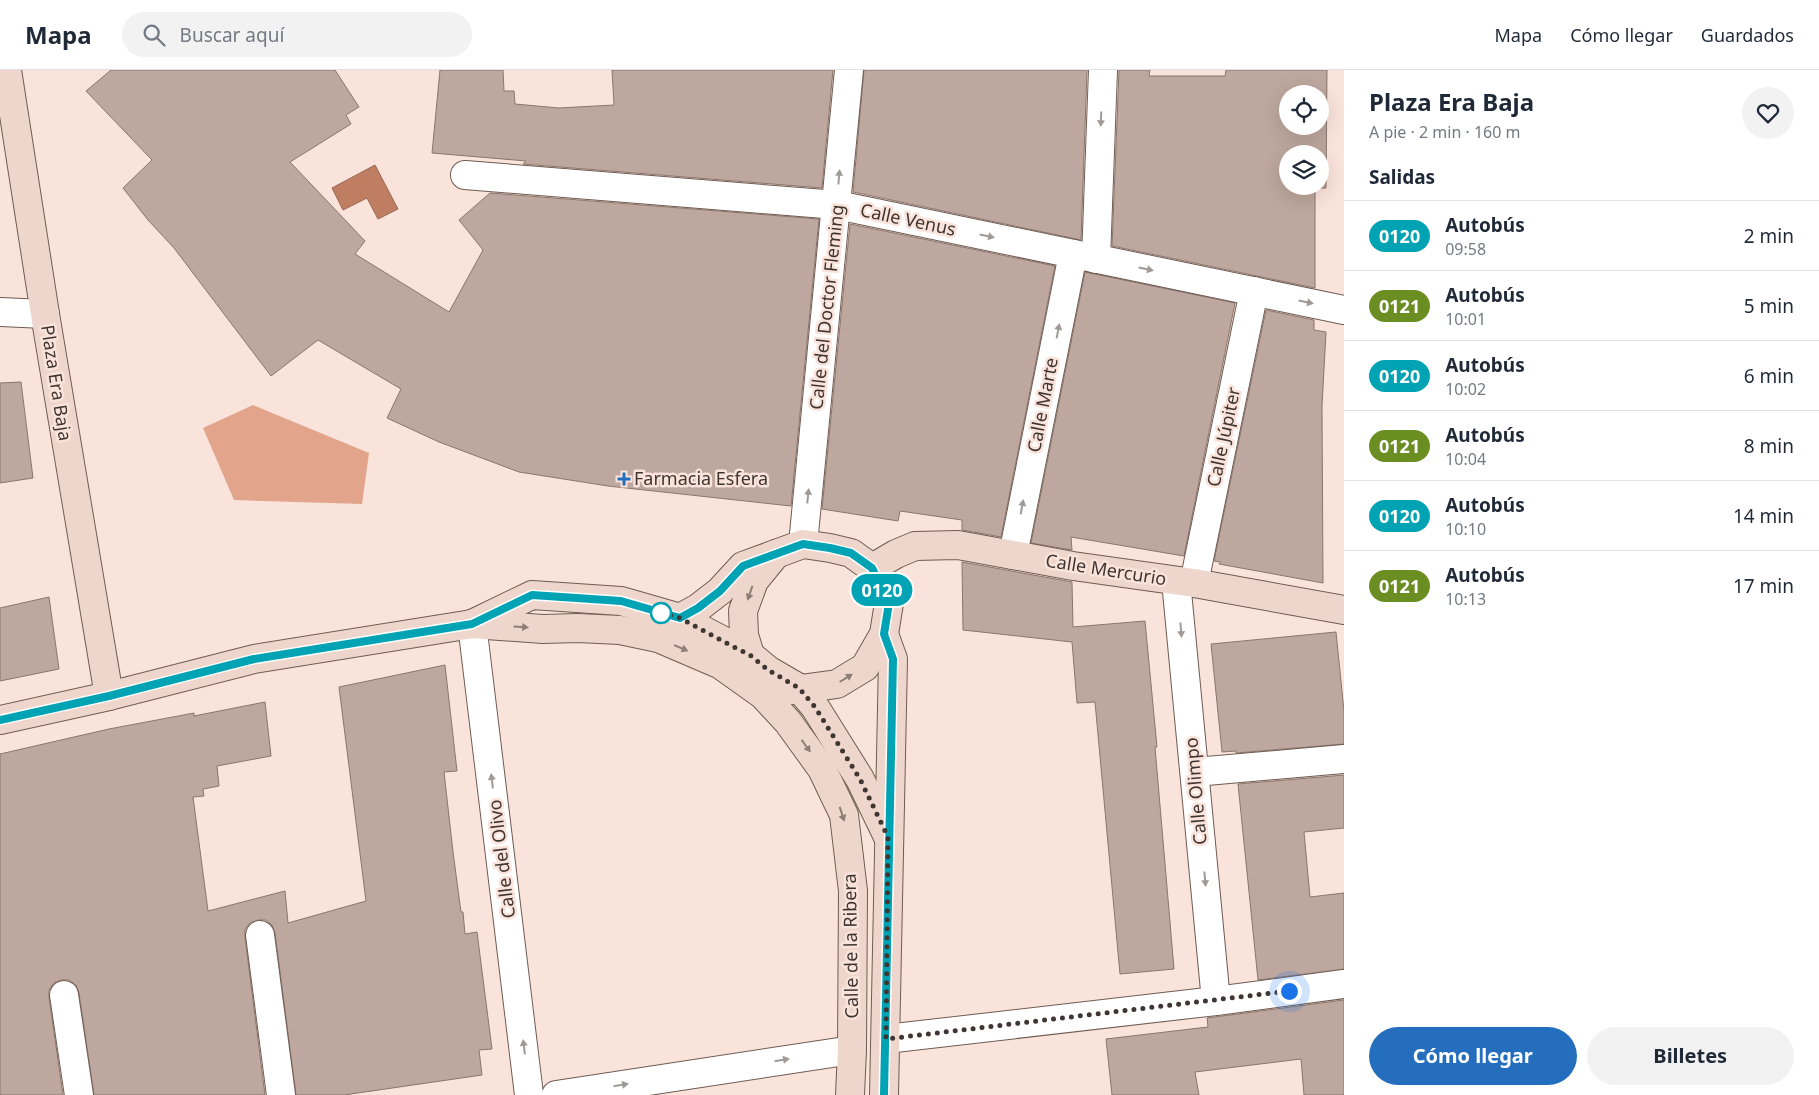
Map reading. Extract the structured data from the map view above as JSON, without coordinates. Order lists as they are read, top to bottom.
{
  "streets": {
    "street": [
      "Calle Venus",
      "Calle del Doctor Fleming",
      "Plaza Era Baja",
      "Calle Marte",
      "Calle Júpiter",
      "Calle Mercurio",
      "Calle Olimpo",
      "Calle del Olivo",
      "Calle de la Ribera"
    ]
  },
  "crossings": [
    ["Calle Venus", "Calle del Doctor Fleming"],
    ["Calle Venus", "Calle Marte"],
    ["Calle Venus", "Calle Júpiter"],
    ["Calle del Doctor Fleming", "Calle Mercurio"],
    ["Calle del Doctor Fleming", "Calle de la Ribera"],
    ["Plaza Era Baja", "Calle de la Ribera"],
    ["Calle Marte", "Calle Mercurio"],
    ["Calle Júpiter", "Calle Mercurio"],
    ["Calle Júpiter", "Calle Olimpo"],
    ["Calle Mercurio", "Calle Olimpo"],
    ["Calle Mercurio", "Calle de la Ribera"],
    ["Calle del Olivo", "Calle de la Ribera"]
  ],
  "one_way": [
    "Calle Venus",
    "Calle del Doctor Fleming",
    "Calle Olimpo",
    "Calle del Olivo"
  ],
  "places": {
    "health": ["Farmacia Esfera"]
  },
  "lines": ["bus line 0120"],
  "page": {
    "header": "Mapa",
    "search": "Buscar aquí",
    "nav": ["Mapa", "Cómo llegar", "Guardados"],
    "on_map": "0120",
    "heading": [
      ["Plaza Era Baja", "A pie · 2 min · 160 m"],
      "Salidas"
    ],
    "list": [
      {
        "mark": "0120",
        "name": "Autobús",
        "note": "09:58",
        "value": "2 min"
      },
      {
        "mark": "0121",
        "name": "Autobús",
        "note": "10:01",
        "value": "5 min"
      },
      {
        "mark": "0120",
        "name": "Autobús",
        "note": "10:02",
        "value": "6 min"
      },
      {
        "mark": "0121",
        "name": "Autobús",
        "note": "10:04",
        "value": "8 min"
      },
      {
        "mark": "0120",
        "name": "Autobús",
        "note": "10:10",
        "value": "14 min"
      },
      {
        "mark": "0121",
        "name": "Autobús",
        "note": "10:13",
        "value": "17 min"
      }
    ],
    "buttons": ["Cómo llegar", "Billetes"]
  }
}
